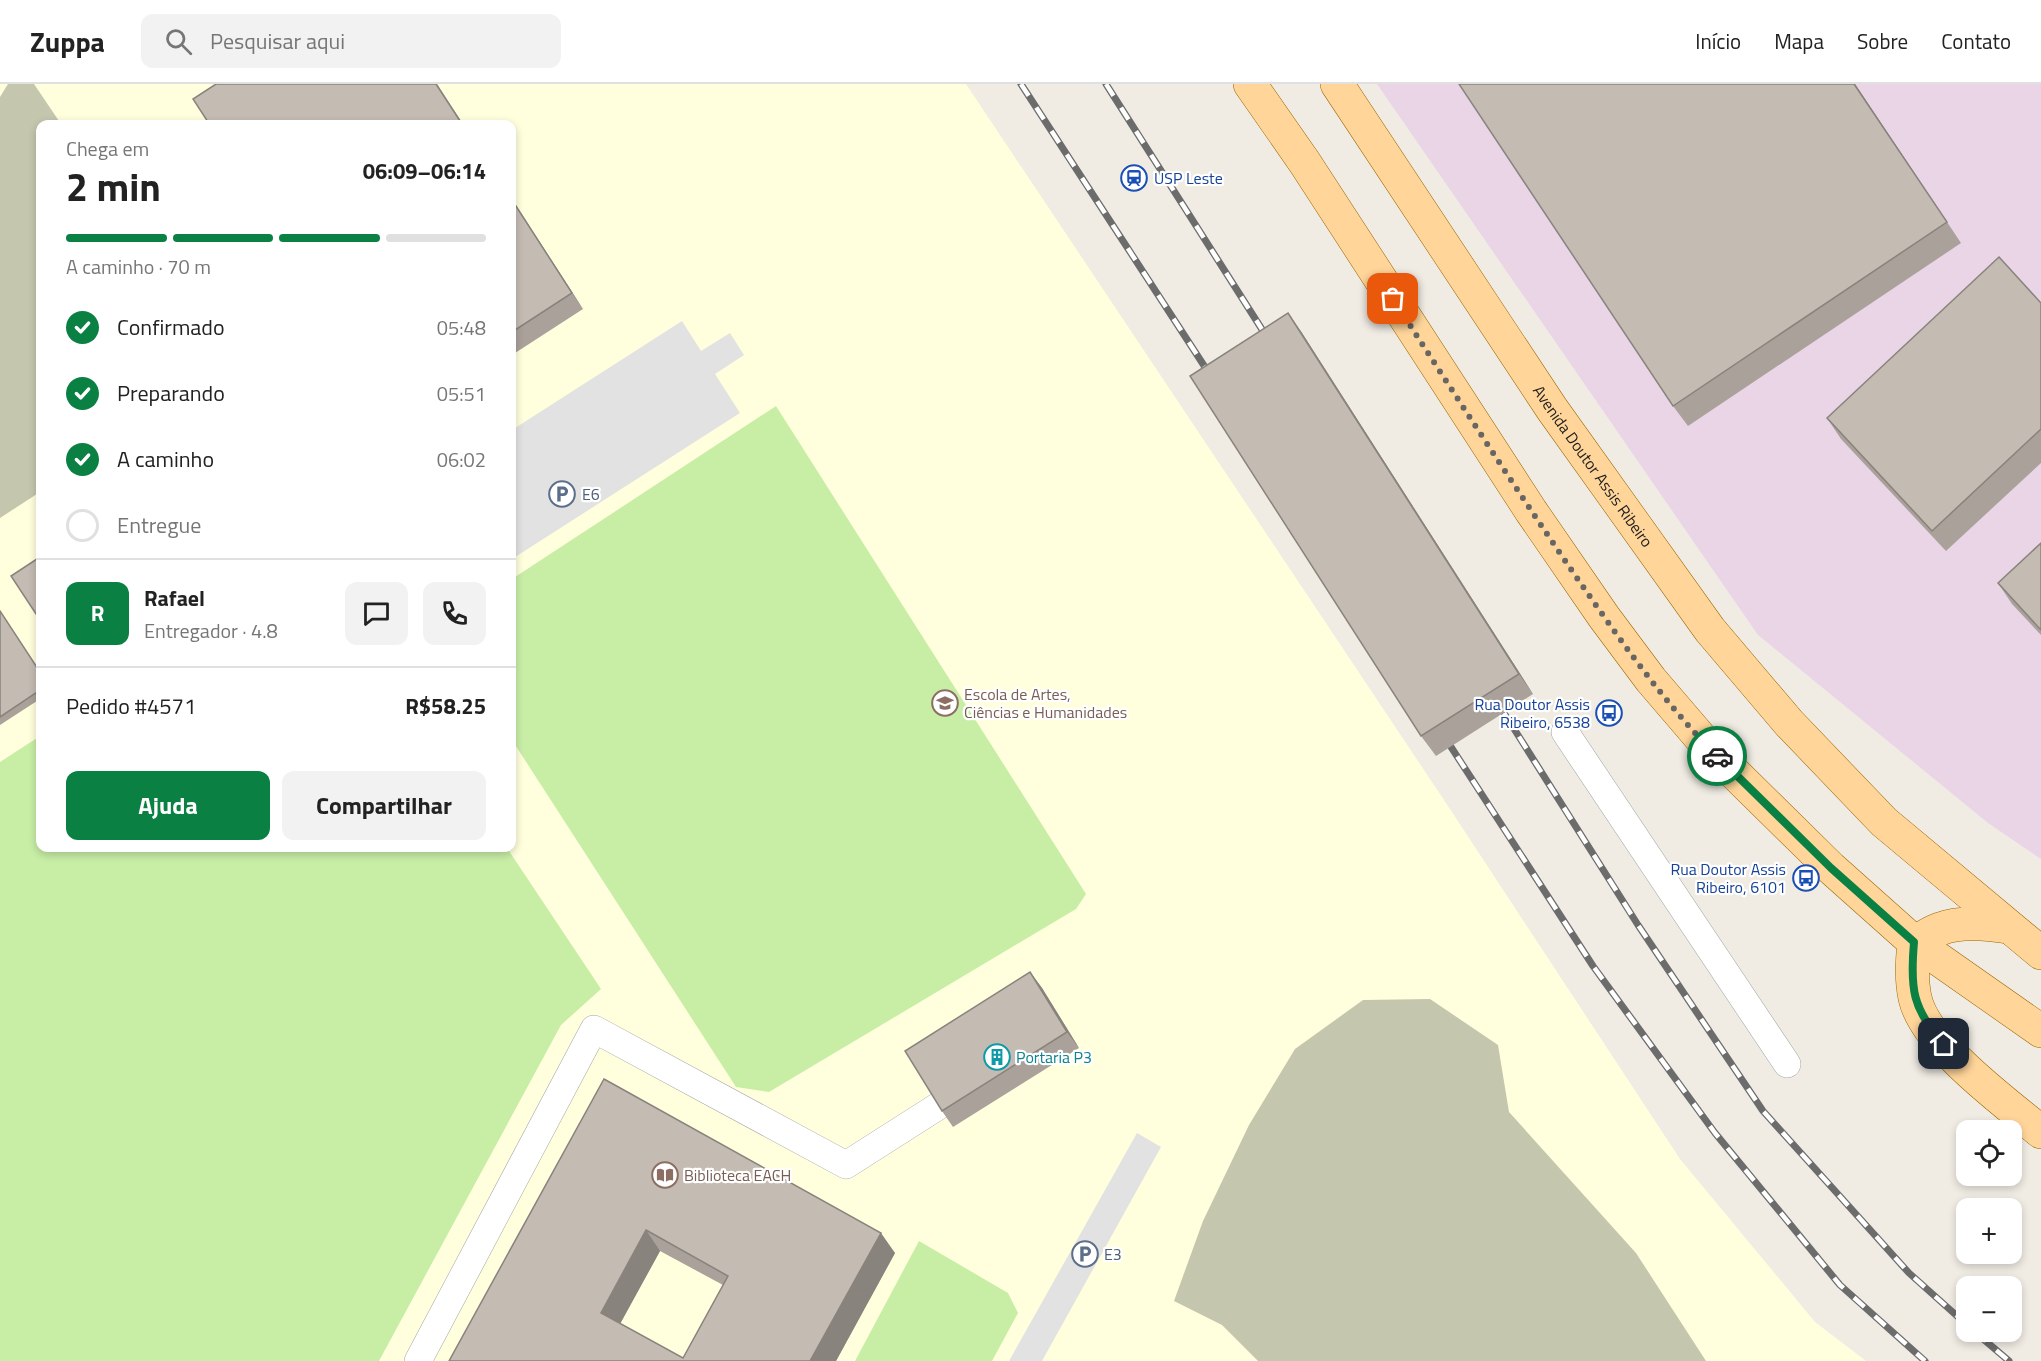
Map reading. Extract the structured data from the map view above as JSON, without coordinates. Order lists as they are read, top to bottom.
{
  "streets": {
    "main road": ["Avenida Doutor Assis Ribeiro"]
  },
  "places": {
    "station": ["USP Leste"],
    "parking": ["E6", "E3"],
    "school or university": ["Escola de Artes, Ciências e Humanidades"],
    "bus stop": ["Rua Doutor Assis Ribeiro, 6538", "Rua Doutor Assis Ribeiro, 6101"],
    "building": ["Portaria P3"],
    "library": ["Biblioteca EACH"]
  },
  "page": {
    "header": "Zuppa",
    "search": "Pesquisar aqui",
    "nav": [
      "Início",
      "Mapa",
      "Sobre",
      "Contato"
    ],
    "heading": ["2 min", "Chega em", "06:09–06:14"],
    "panel": [
      "Rafael",
      "Entregador · 4.8",
      "Pedido #4571",
      "R$58.25"
    ],
    "bar": "A caminho · 70 m",
    "list": [
      ["Confirmado", "05:48"],
      ["Preparando", "05:51"],
      ["A caminho", "06:02"],
      "Entregue"
    ],
    "round": "R",
    "buttons": ["Ajuda", "Compartilhar"],
    "map_buttons": ["+", "−"]
  }
}
